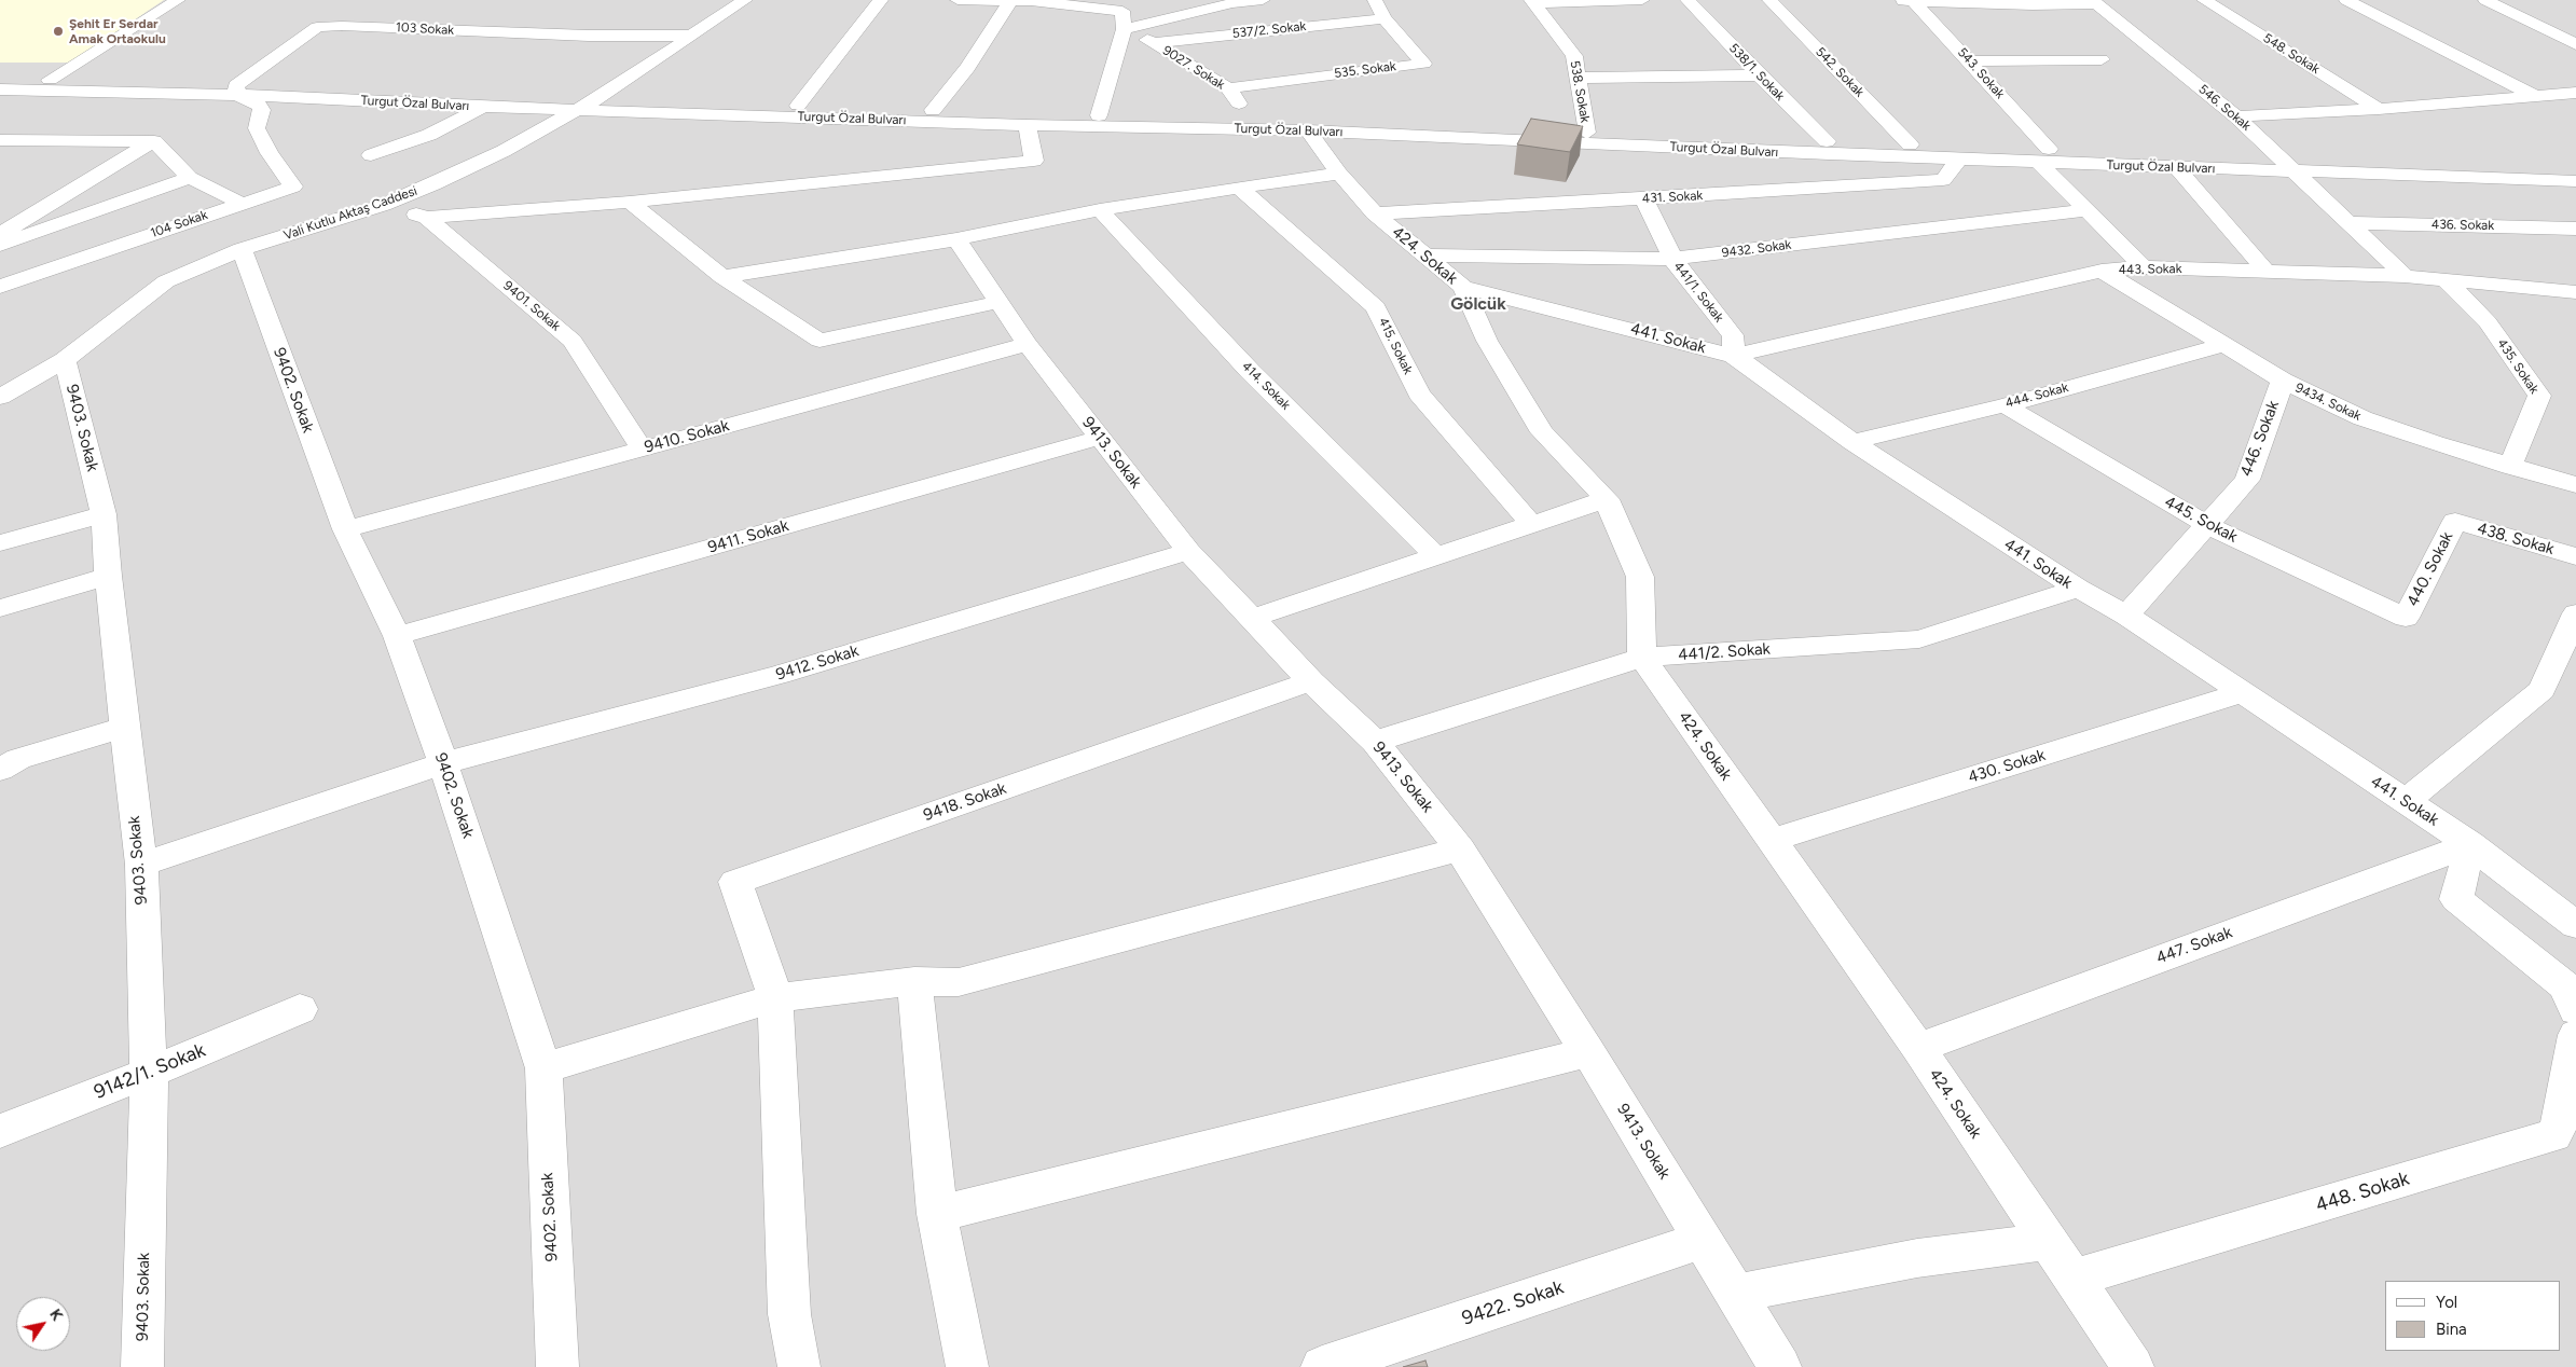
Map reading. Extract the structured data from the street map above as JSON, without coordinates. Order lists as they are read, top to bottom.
{
  "streets": {
    "street": [
      "103 Sokak",
      "537/2. Sokak",
      "548. Sokak",
      "9027. Sokak",
      "535. Sokak",
      "538/1. Sokak",
      "542. Sokak",
      "543. Sokak",
      "538. Sokak",
      "Turgut Özal Bulvarı",
      "546. Sokak",
      "431. Sokak",
      "Vali Kutlu Aktaş Caddesi",
      "104 Sokak",
      "436. Sokak",
      "9432. Sokak",
      "424. Sokak",
      "443. Sokak",
      "441/1. Sokak",
      "9401. Sokak",
      "441. Sokak",
      "415. Sokak",
      "435. Sokak",
      "414. Sokak",
      "9402. Sokak",
      "444. Sokak",
      "9434. Sokak",
      "9403. Sokak",
      "9410. Sokak",
      "446. Sokak",
      "9413. Sokak",
      "445. Sokak",
      "9411. Sokak",
      "438. Sokak",
      "440. Sokak",
      "441/2. Sokak",
      "9412. Sokak",
      "430. Sokak",
      "9418. Sokak",
      "447. Sokak",
      "9142/1. Sokak",
      "448. Sokak",
      "9422. Sokak"
    ]
  },
  "crossings": [
    ["103 Sokak", "Turgut Özal Bulvarı"],
    ["103 Sokak", "Vali Kutlu Aktaş Caddesi"],
    ["103 Sokak", "104 Sokak"],
    ["537/2. Sokak", "9027. Sokak"],
    ["537/2. Sokak", "535. Sokak"],
    ["9027. Sokak", "535. Sokak"],
    ["9027. Sokak", "Turgut Özal Bulvarı"],
    ["538/1. Sokak", "Turgut Özal Bulvarı"],
    ["542. Sokak", "Turgut Özal Bulvarı"],
    ["543. Sokak", "Turgut Özal Bulvarı"],
    ["543. Sokak", "9432. Sokak"],
    ["543. Sokak", "443. Sokak"],
    ["538. Sokak", "Turgut Özal Bulvarı"],
    ["Turgut Özal Bulvarı", "546. Sokak"],
    ["Turgut Özal Bulvarı", "431. Sokak"],
    ["Turgut Özal Bulvarı", "Vali Kutlu Aktaş Caddesi"],
    ["Turgut Özal Bulvarı", "104 Sokak"],
    ["Turgut Özal Bulvarı", "424. Sokak"],
    ["546. Sokak", "436. Sokak"],
    ["546. Sokak", "443. Sokak"],
    ["431. Sokak", "424. Sokak"],
    ["431. Sokak", "441/1. Sokak"],
    ["Vali Kutlu Aktaş Caddesi", "9401. Sokak"],
    ["Vali Kutlu Aktaş Caddesi", "9402. Sokak"],
    ["Vali Kutlu Aktaş Caddesi", "9403. Sokak"],
    ["9432. Sokak", "424. Sokak"],
    ["9432. Sokak", "441/1. Sokak"],
    ["424. Sokak", "441. Sokak"],
    ["424. Sokak", "441/2. Sokak"],
    ["424. Sokak", "430. Sokak"],
    ["424. Sokak", "447. Sokak"],
    ["424. Sokak", "448. Sokak"],
    ["443. Sokak", "441/1. Sokak"],
    ["443. Sokak", "441. Sokak"],
    ["443. Sokak", "435. Sokak"],
    ["443. Sokak", "9434. Sokak"],
    ["441/1. Sokak", "441. Sokak"],
    ["9401. Sokak", "9410. Sokak"],
    ["441. Sokak", "444. Sokak"],
    ["441. Sokak", "446. Sokak"],
    ["441. Sokak", "441/2. Sokak"],
    ["441. Sokak", "430. Sokak"],
    ["441. Sokak", "447. Sokak"],
    ["435. Sokak", "9434. Sokak"],
    ["9402. Sokak", "9410. Sokak"],
    ["9402. Sokak", "9411. Sokak"],
    ["9402. Sokak", "9412. Sokak"],
    ["444. Sokak", "9434. Sokak"],
    ["444. Sokak", "445. Sokak"],
    ["9434. Sokak", "446. Sokak"],
    ["9403. Sokak", "9412. Sokak"],
    ["9403. Sokak", "9142/1. Sokak"],
    ["9410. Sokak", "9413. Sokak"],
    ["446. Sokak", "445. Sokak"],
    ["9413. Sokak", "9411. Sokak"],
    ["9413. Sokak", "441/2. Sokak"],
    ["9413. Sokak", "9412. Sokak"],
    ["9413. Sokak", "9418. Sokak"],
    ["9413. Sokak", "9422. Sokak"],
    ["445. Sokak", "440. Sokak"],
    ["438. Sokak", "440. Sokak"]
  ],
  "districts": ["Gölcük"],
  "places": ["Şehit Er Serdar Amak Ortaokulu"],
  "legend": ["Yol", "Bina"],
  "north": "top right"
}
